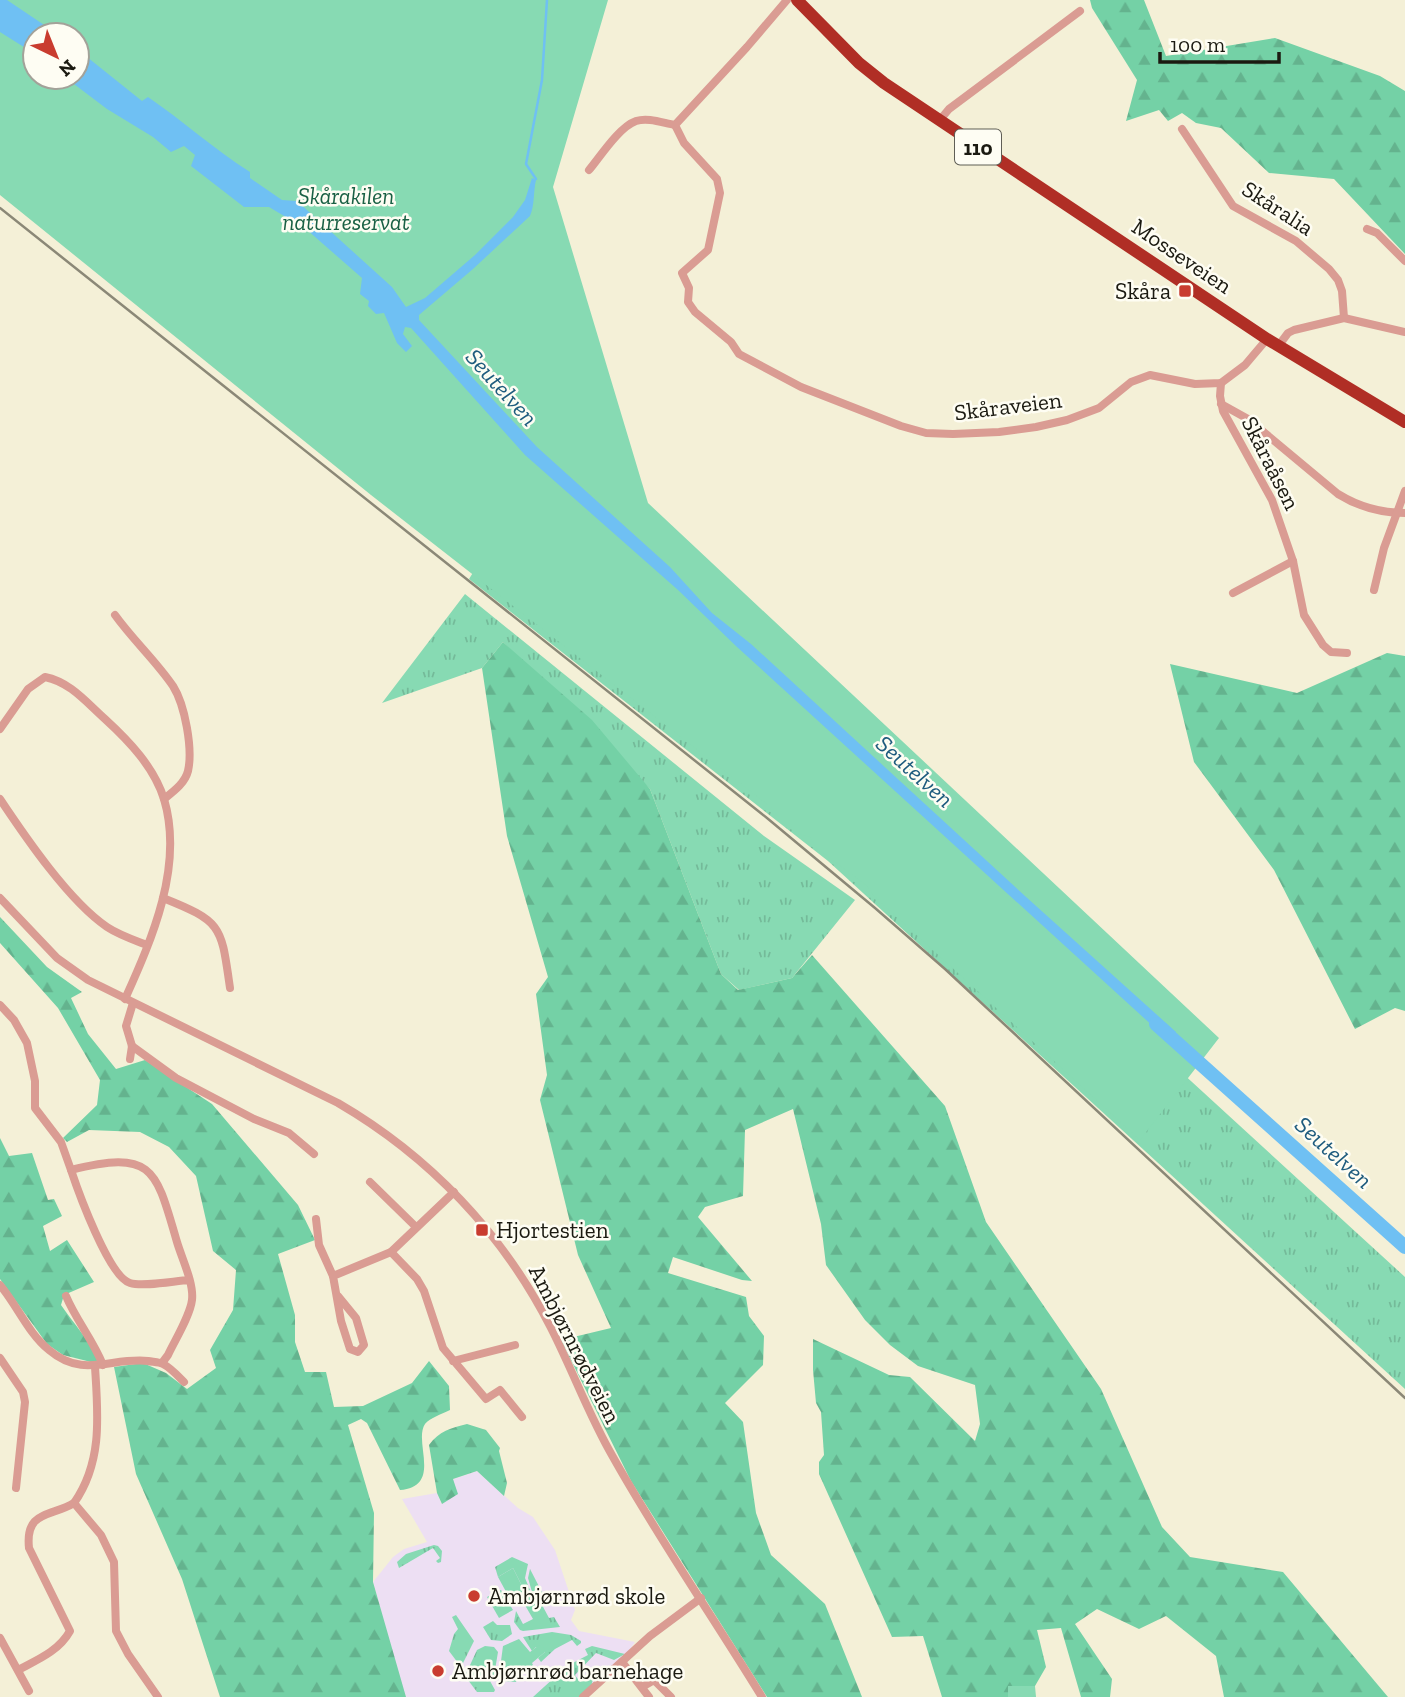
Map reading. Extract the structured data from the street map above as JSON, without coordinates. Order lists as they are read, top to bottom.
{
  "streets": {
    "highway": ["110", "Mosseveien"],
    "street": [
      "Skåralia",
      "Skåraveien",
      "Skåraåsen",
      "Ambjørnrødveien"
    ]
  },
  "crossings": [
    ["Skåraveien", "Skåraåsen"]
  ],
  "water": ["Seutelven"],
  "parks": ["Skårakilen naturreservat"],
  "places": {
    "transit": ["Skåra", "Hjortestien"],
    "other": ["Ambjørnrød skole", "Ambjørnrød barnehage"]
  },
  "scale_bar": "100 m",
  "north": "bottom right"
}
